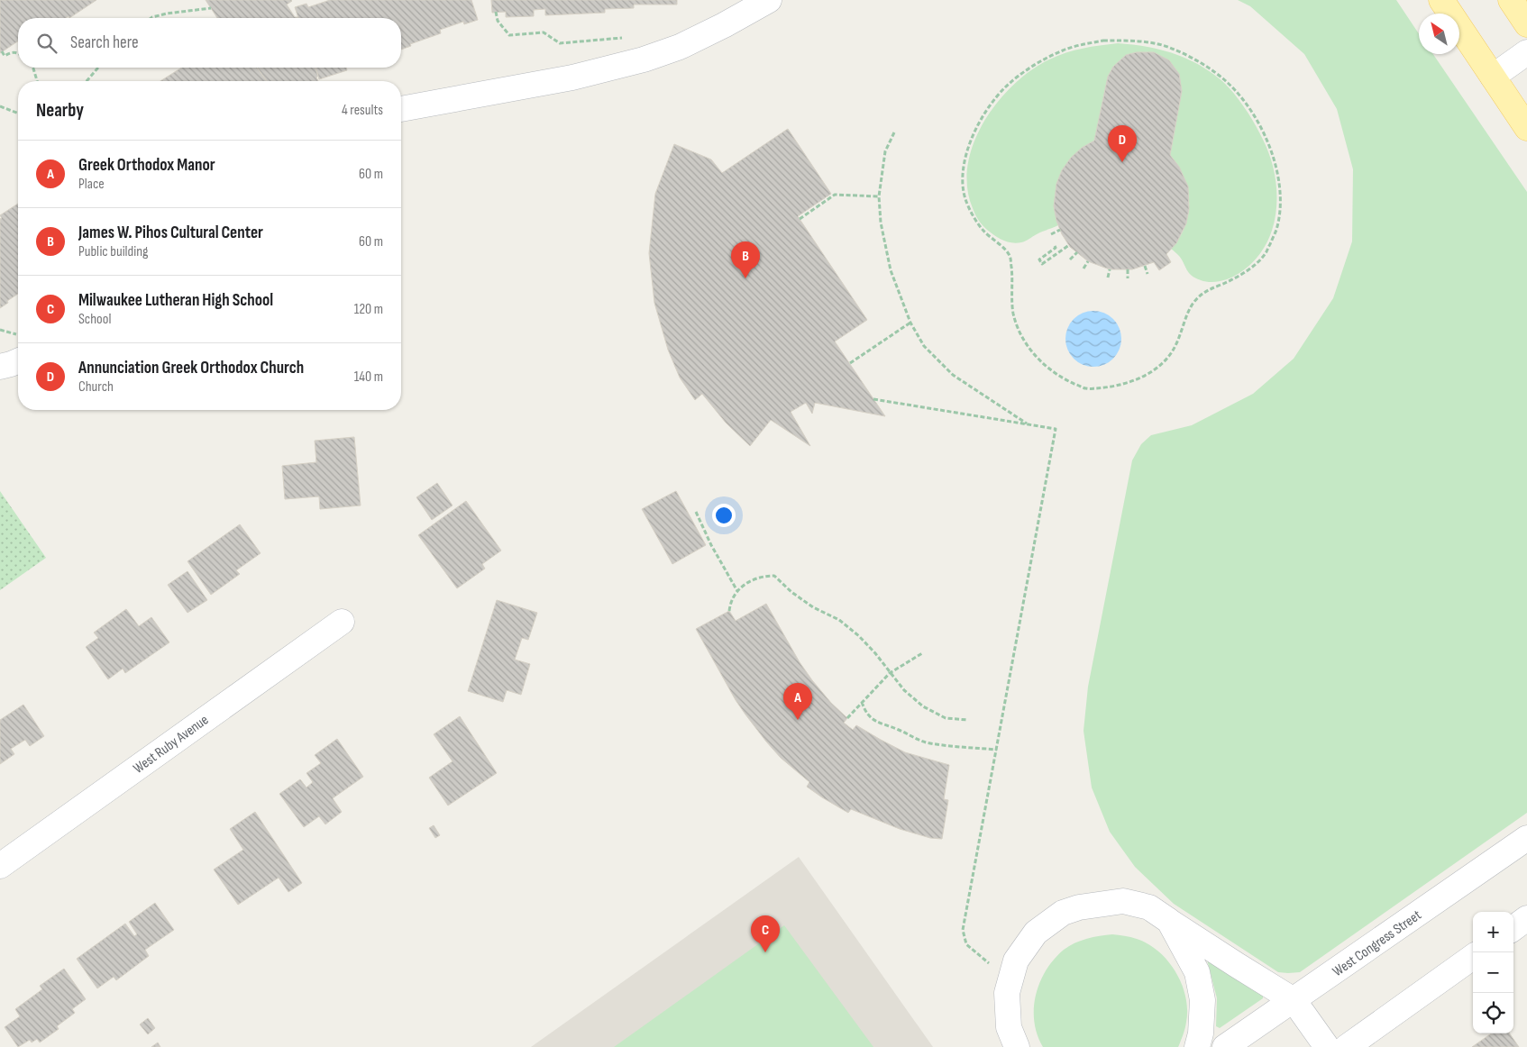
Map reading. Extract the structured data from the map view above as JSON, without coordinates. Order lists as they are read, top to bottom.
{
  "streets": {
    "street": ["West Ruby Avenue", "West Congress Street"]
  },
  "north": "top left",
  "page": {
    "search": "Search here",
    "heading": ["Nearby", "4 results"],
    "pins": [
      "D",
      "B",
      "A",
      "C"
    ],
    "list": [
      {
        "mark": "A",
        "name": "Greek Orthodox Manor",
        "note": "Place",
        "value": "60 m"
      },
      {
        "mark": "B",
        "name": "James W. Pihos Cultural Center",
        "note": "Public building",
        "value": "60 m"
      },
      {
        "mark": "C",
        "name": "Milwaukee Lutheran High School",
        "note": "School",
        "value": "120 m"
      },
      {
        "mark": "D",
        "name": "Annunciation Greek Orthodox Church",
        "note": "Church",
        "value": "140 m"
      }
    ],
    "map_buttons": ["+", "−"]
  }
}
